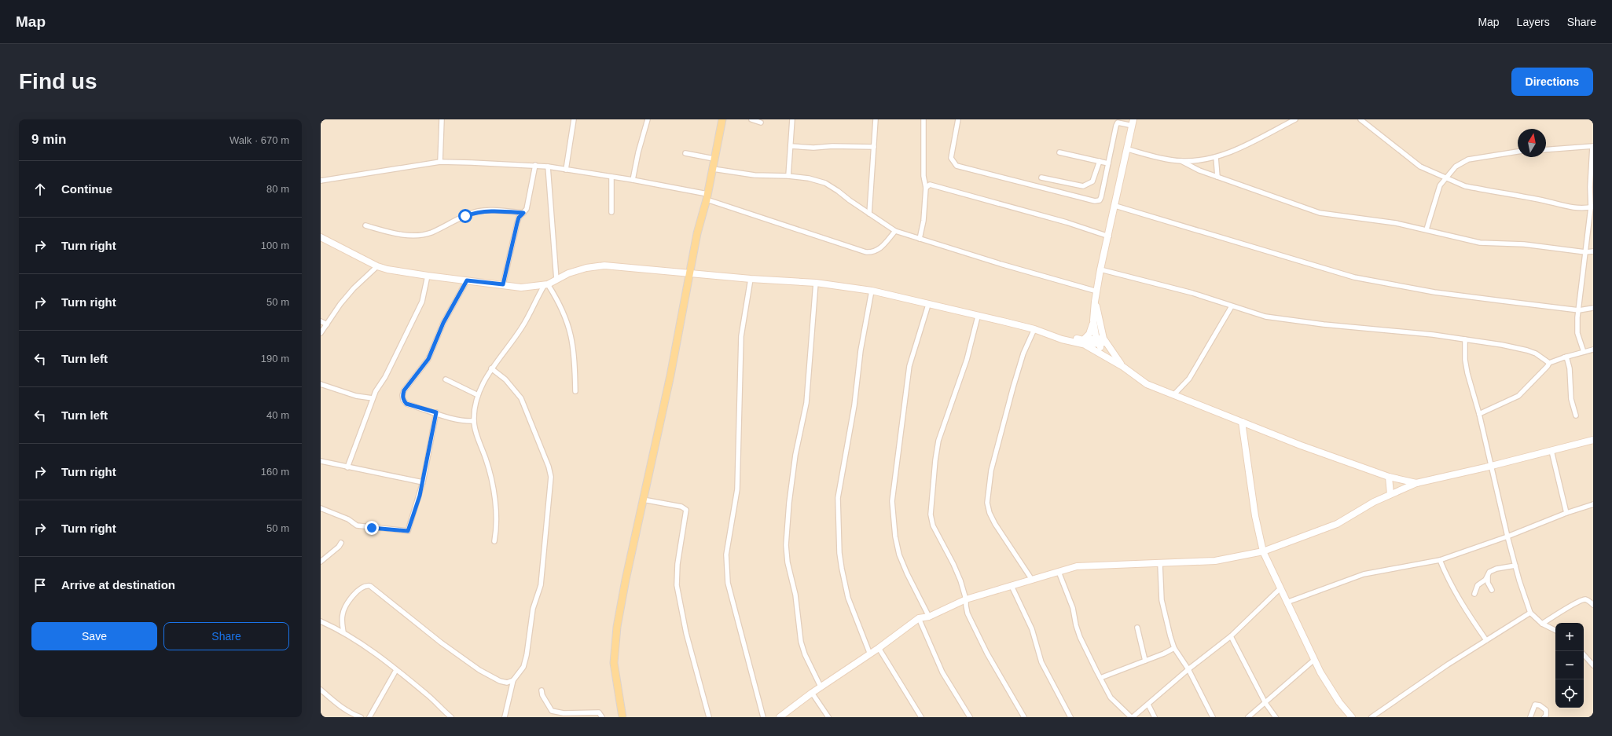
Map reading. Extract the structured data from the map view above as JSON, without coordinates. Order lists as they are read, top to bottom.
{
  "north": "top",
  "page": {
    "header": "Map",
    "nav": ["Map", "Layers", "Share"],
    "buttons": [
      "Directions",
      ["Save", "Share"]
    ],
    "title": "Find us",
    "heading": ["9 min", "Walk · 670 m"],
    "list": [
      ["Continue", "80 m"],
      ["Turn right", "100 m"],
      ["Turn right", "50 m"],
      ["Turn left", "190 m"],
      ["Turn left", "40 m"],
      ["Turn right", "160 m"],
      ["Turn right", "50 m"],
      "Arrive at destination"
    ],
    "map_buttons": ["+", "−"]
  }
}
